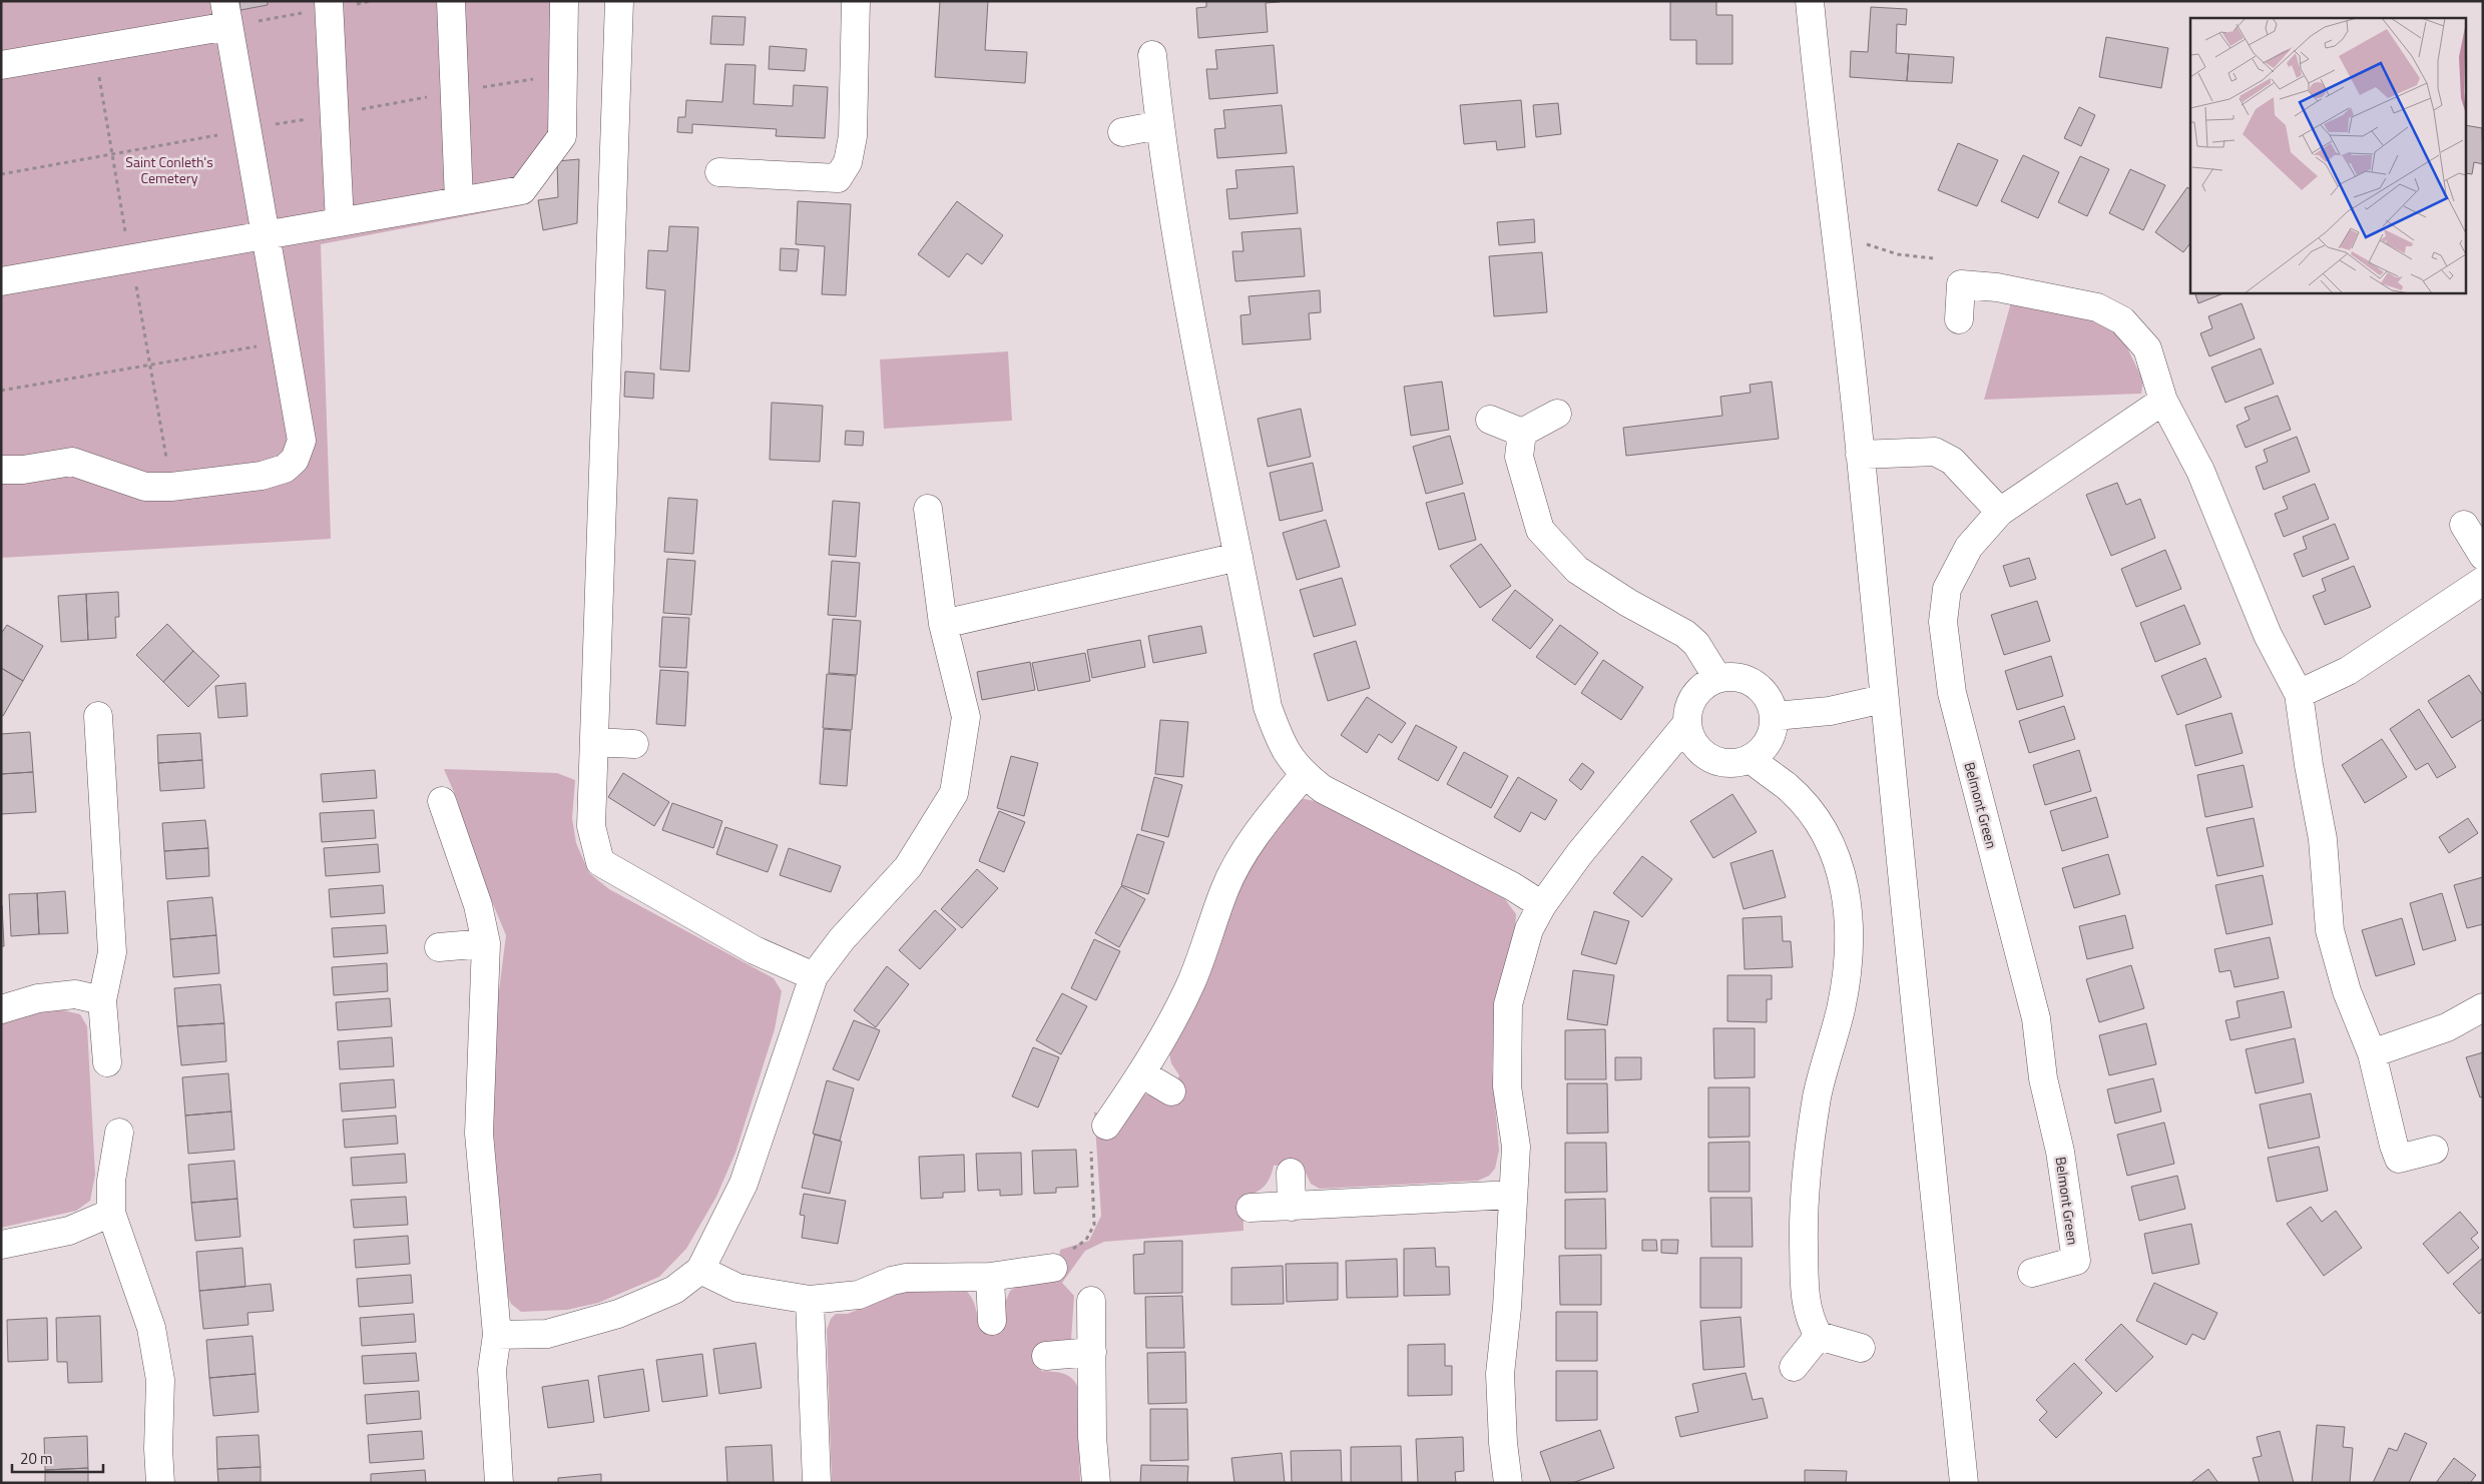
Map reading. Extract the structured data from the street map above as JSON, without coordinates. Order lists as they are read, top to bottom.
{
  "streets": {
    "street": ["Belmont Green"]
  },
  "parks": ["Saint Conleth's Cemetery"],
  "scale_bar": "20 m"
}
